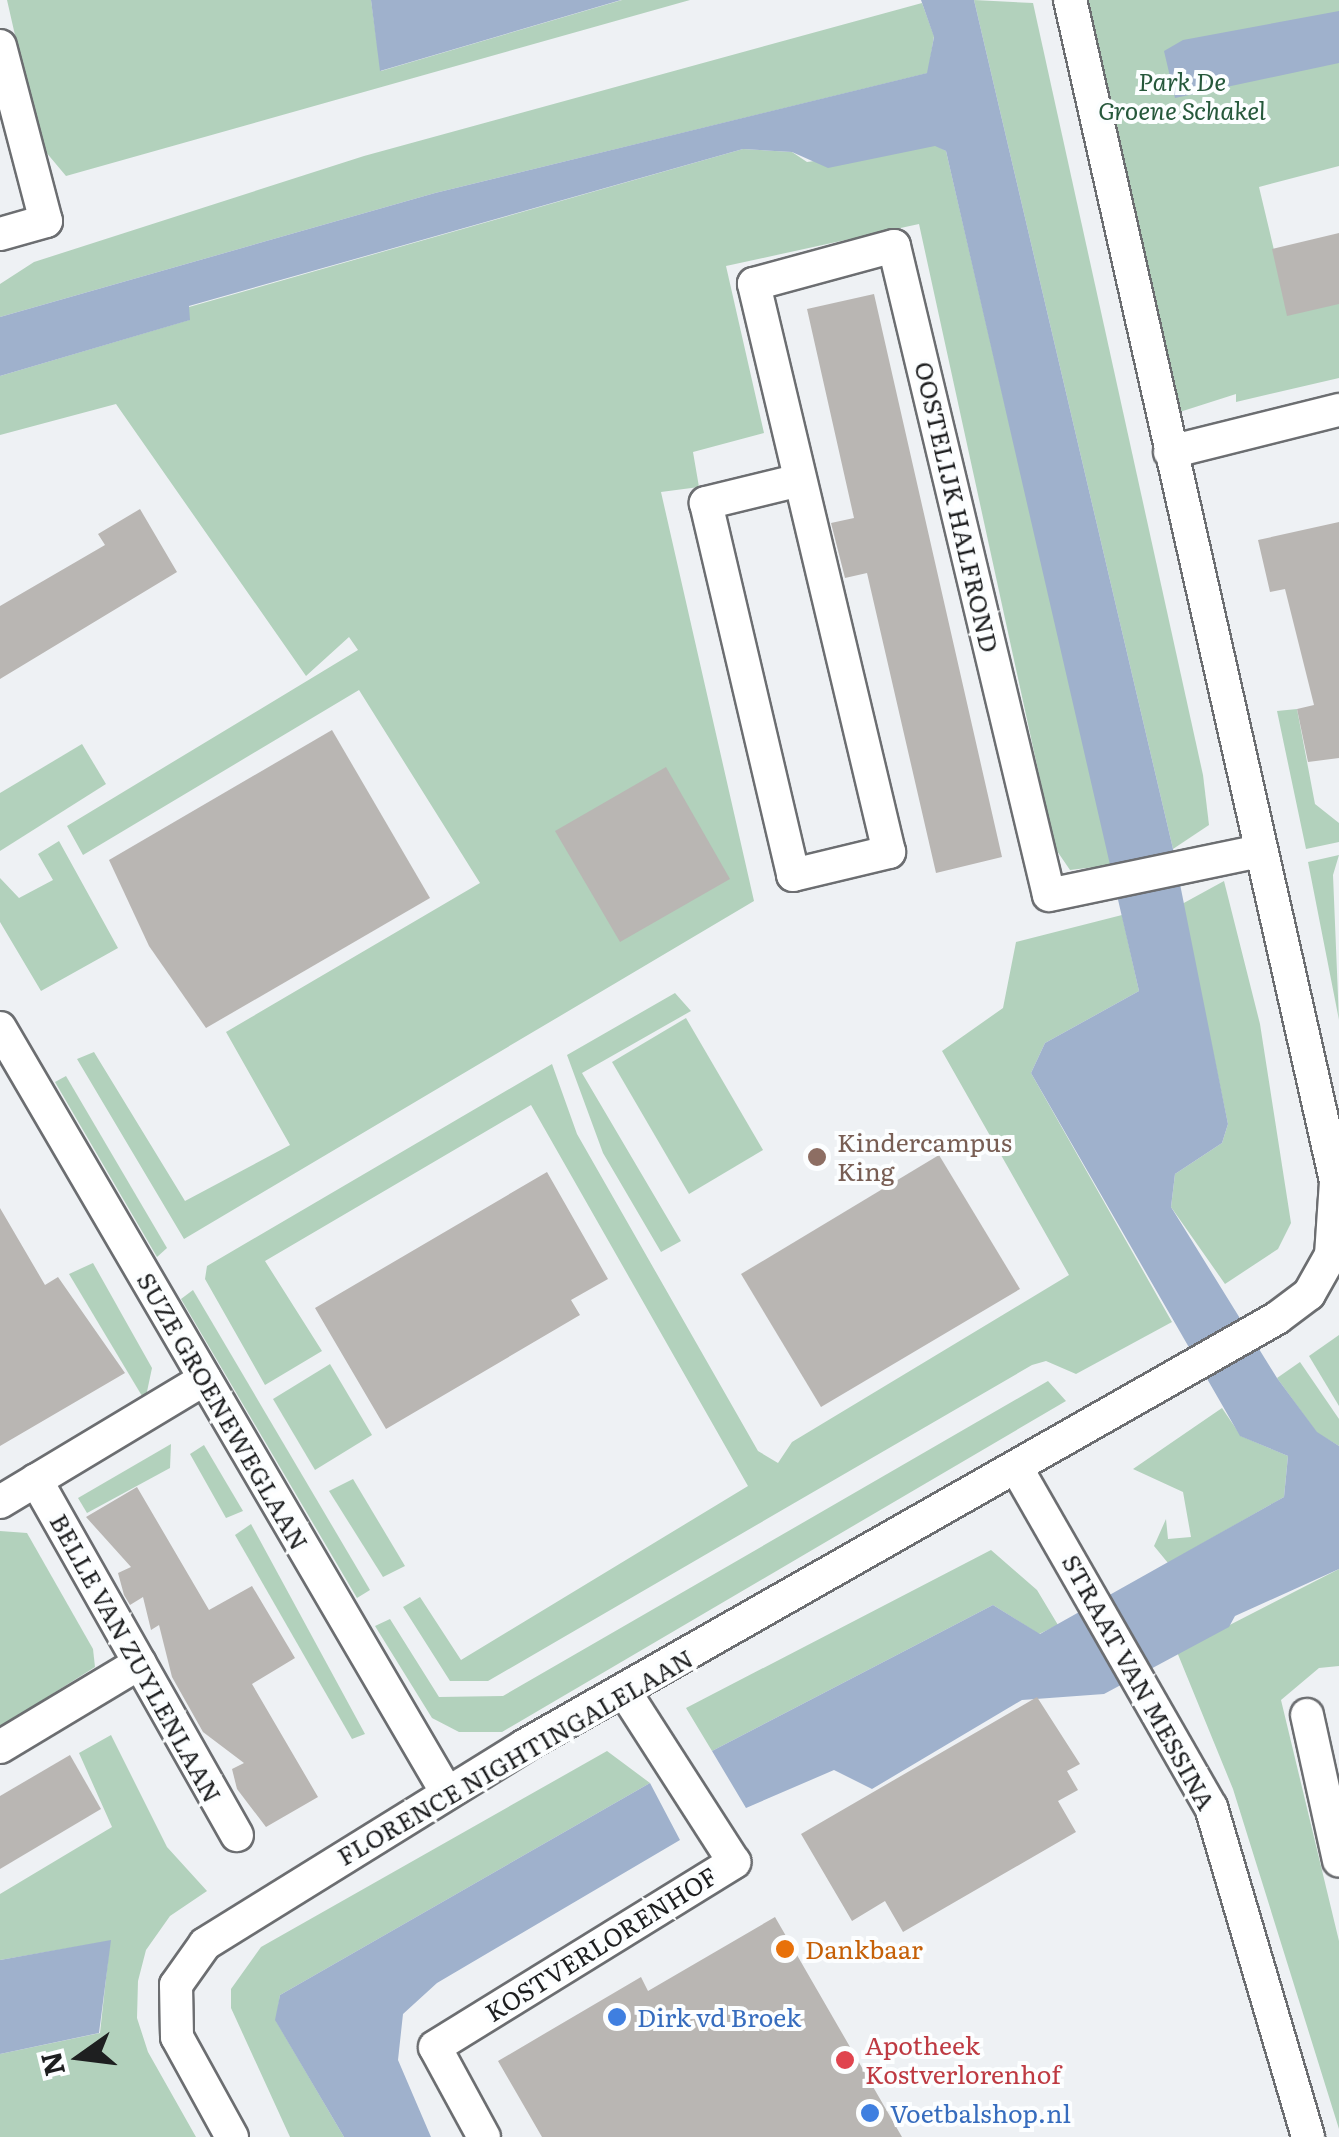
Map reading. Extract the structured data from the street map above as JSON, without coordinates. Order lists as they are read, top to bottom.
{
  "streets": {
    "street": [
      "OOSTELIJK HALFROND",
      "SUZE GROENEWEGLAAN",
      "BELLE VAN ZUYLENLAAN",
      "STRAAT VAN MESSINA",
      "FLORENCE NIGHTINGALELAAN",
      "KOSTVERLORENHOF"
    ]
  },
  "crossings": [
    ["SUZE GROENEWEGLAAN", "FLORENCE NIGHTINGALELAAN"],
    ["STRAAT VAN MESSINA", "FLORENCE NIGHTINGALELAAN"],
    ["FLORENCE NIGHTINGALELAAN", "KOSTVERLORENHOF"]
  ],
  "parks": ["Park De Groene Schakel"],
  "places": [
    "Kindercampus King",
    "Dankbaar",
    "Dirk vd Broek",
    "Apotheek Kostverlorenhof",
    "Voetbalshop.nl"
  ],
  "north": "left"
}
